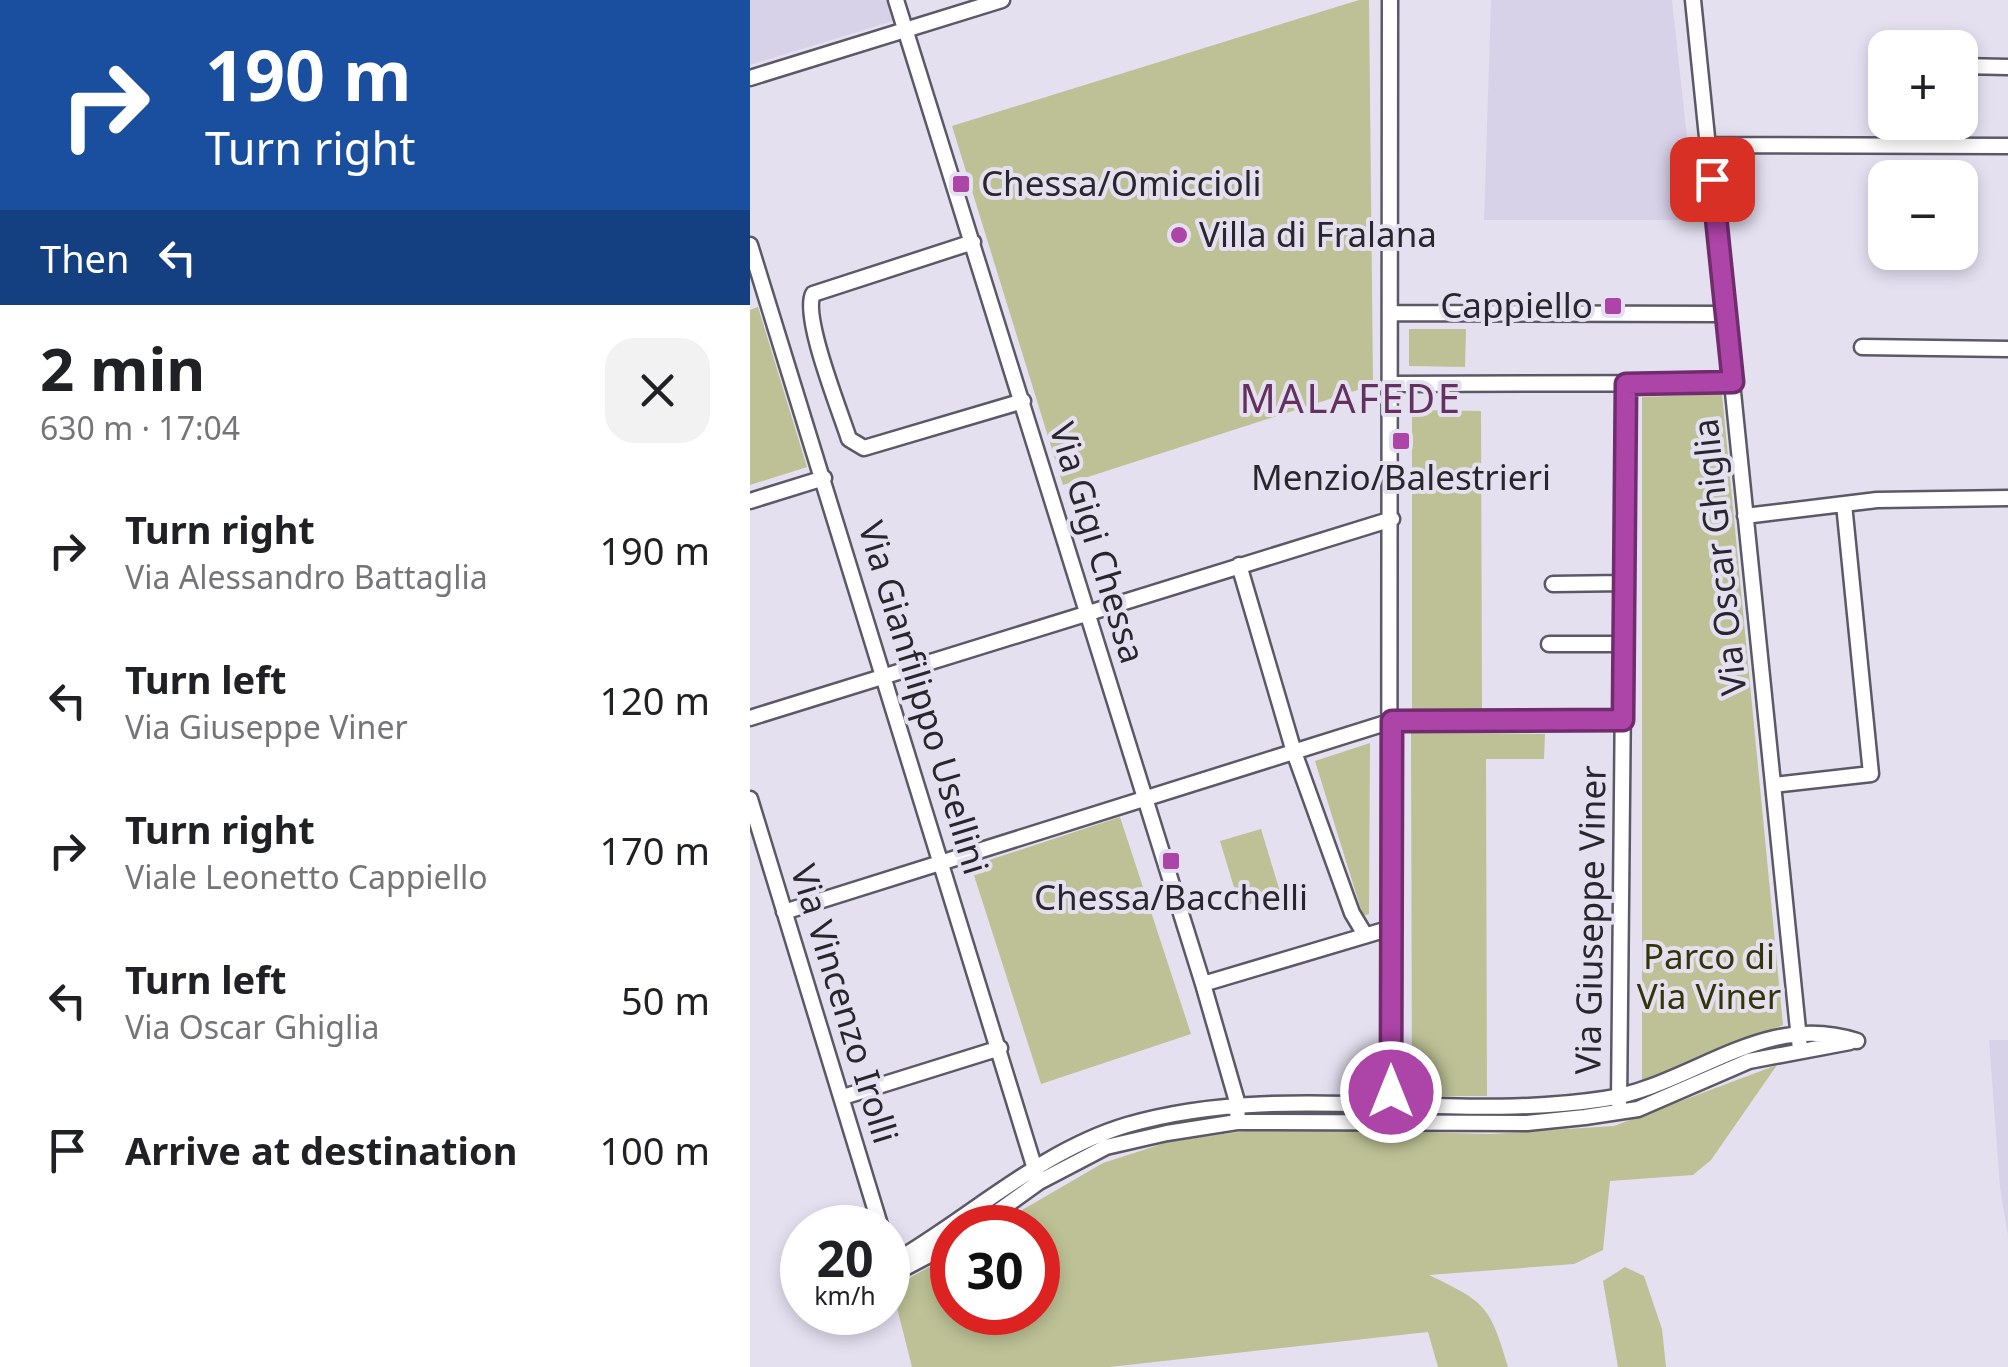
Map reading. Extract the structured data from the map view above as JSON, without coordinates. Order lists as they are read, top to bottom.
{
  "streets": {
    "street": [
      "Via Gigi Chessa",
      "Via Oscar Ghiglia",
      "Via Gianfilippo Usellini",
      "Via Giuseppe Viner",
      "Via Vincenzo Irolli"
    ]
  },
  "districts": ["MALAFEDE"],
  "parks": ["Parco di Via Viner"],
  "places": {
    "transit": [
      "Chessa/Omiccioli",
      "Cappiello",
      "Menzio/Balestrieri",
      "Chessa/Bacchelli"
    ],
    "other": ["Villa di Fralana"]
  },
  "page": {
    "turn": ["190 m", "Turn right"],
    "map_buttons": ["+", "−"],
    "then": "Then",
    "heading": ["2 min", "630 m · 17:04"],
    "list": [
      {
        "name": "Turn right",
        "note": "Via Alessandro Battaglia",
        "value": "190 m"
      },
      {
        "name": "Turn left",
        "note": "Via Giuseppe Viner",
        "value": "120 m"
      },
      {
        "name": "Turn right",
        "note": "Viale Leonetto Cappiello",
        "value": "170 m"
      },
      {
        "name": "Turn left",
        "note": "Via Oscar Ghiglia",
        "value": "50 m"
      },
      {
        "name": "Arrive at destination",
        "value": "100 m"
      }
    ],
    "speed": "20 km/h",
    "limit": "30"
  }
}
